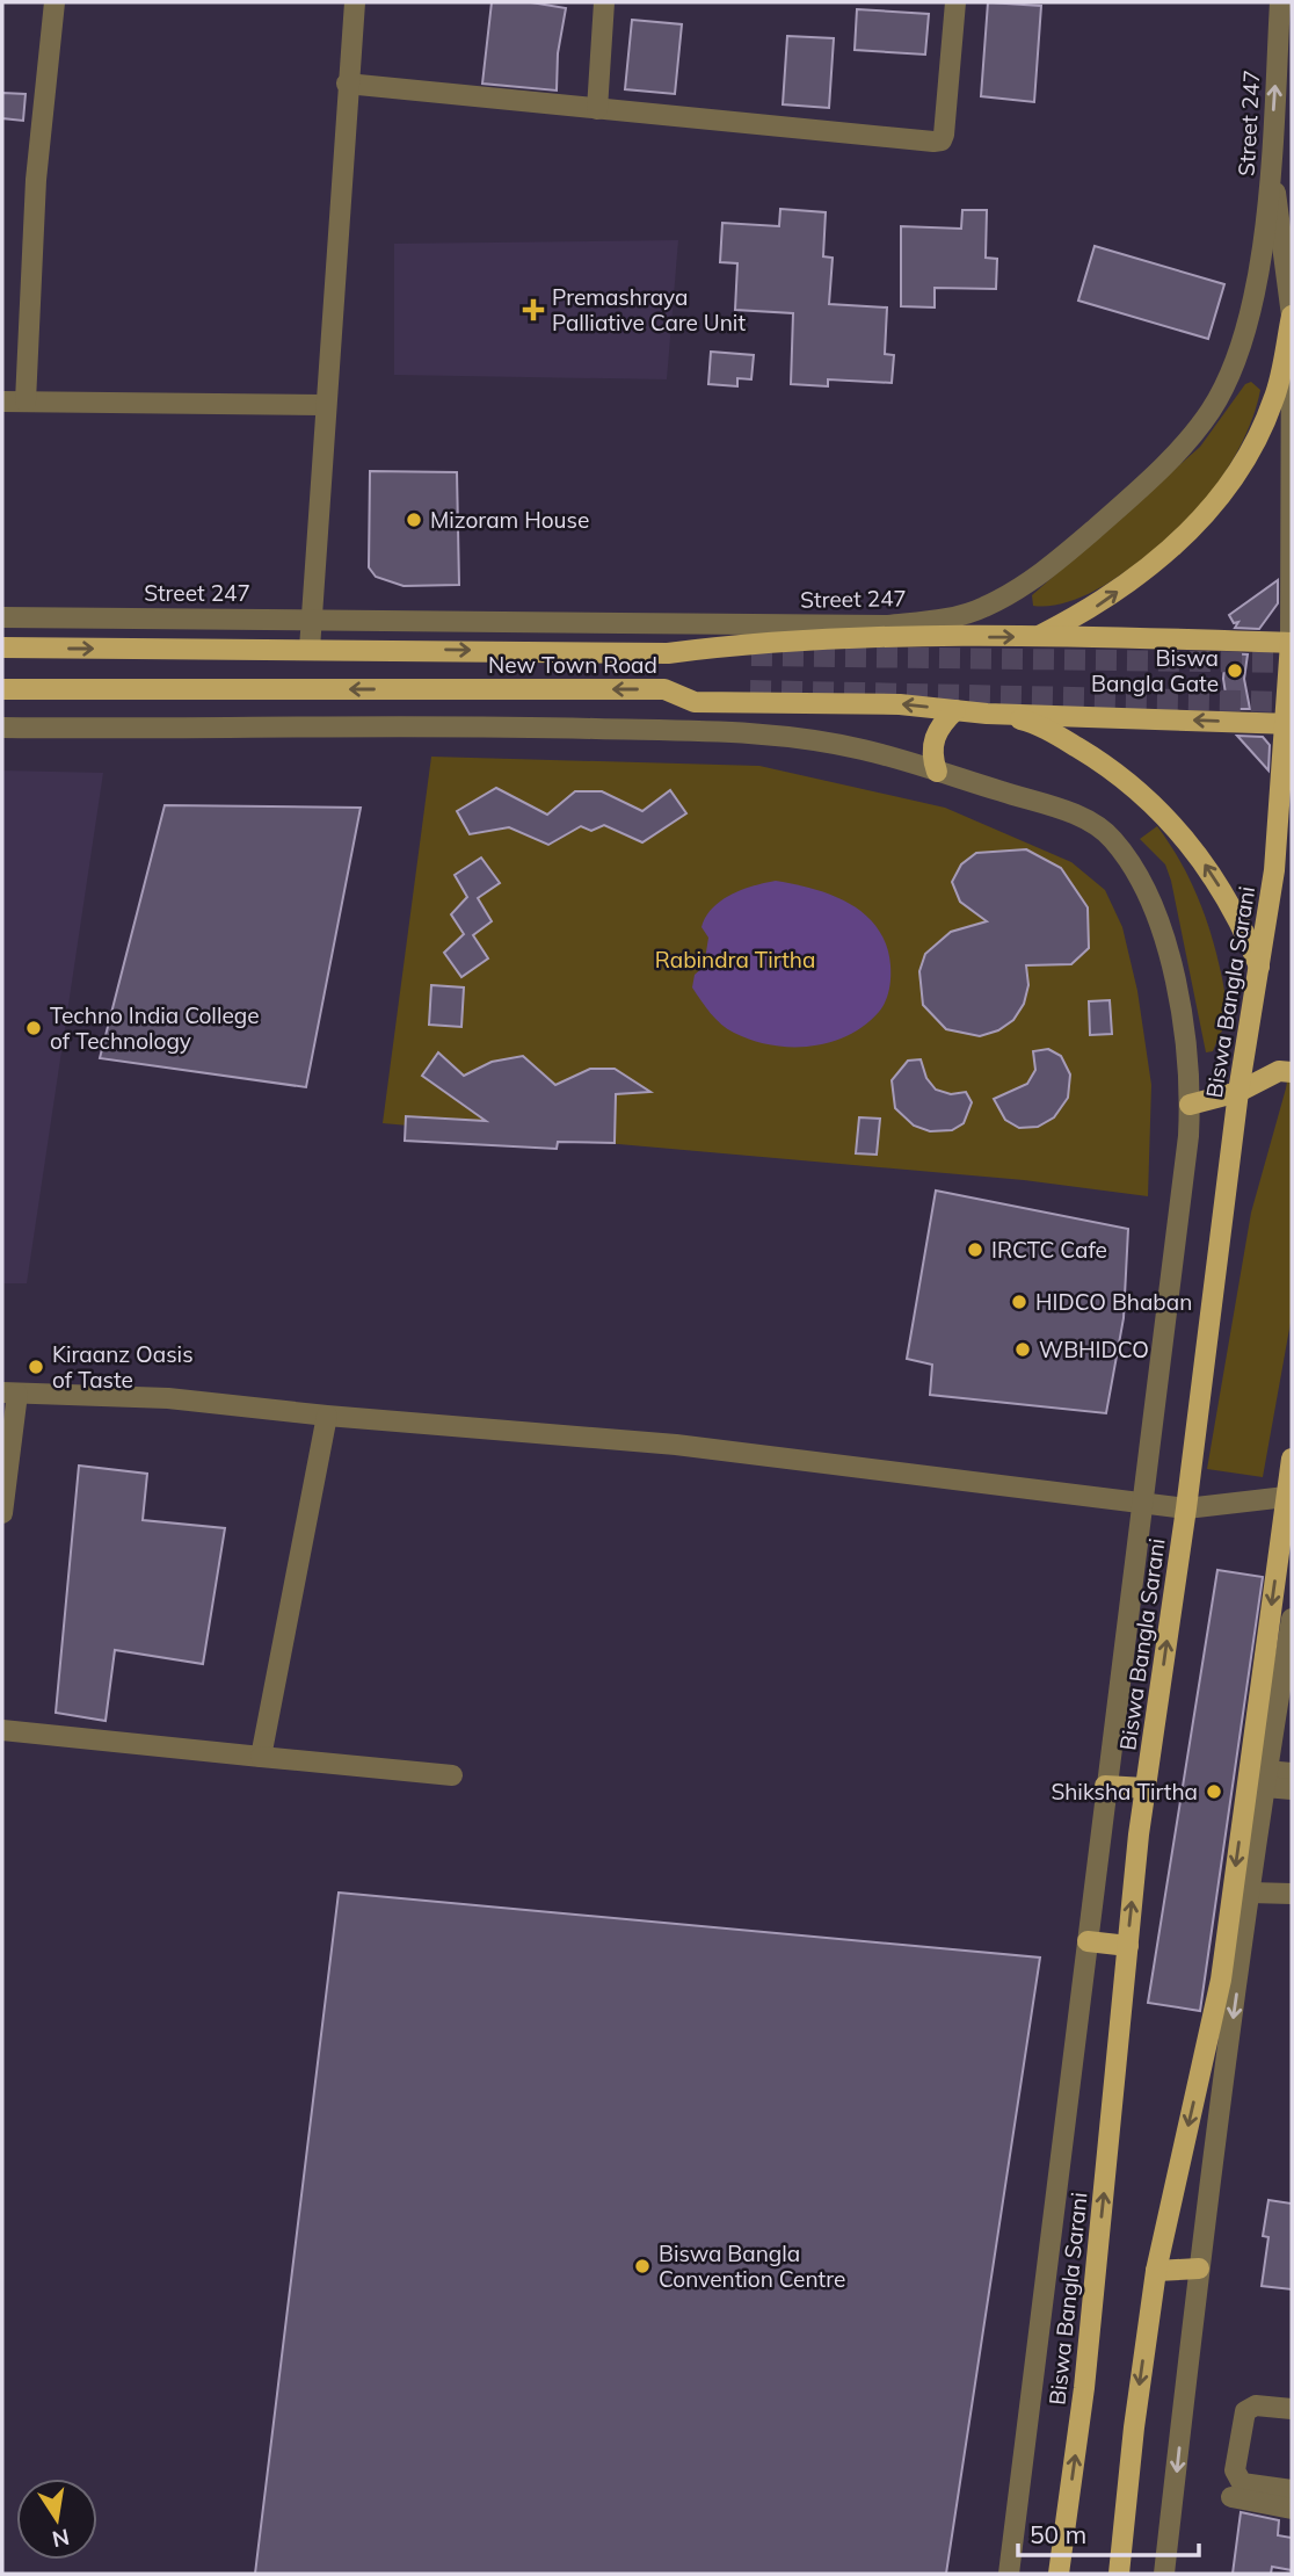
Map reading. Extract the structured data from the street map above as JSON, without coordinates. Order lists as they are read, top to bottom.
{
  "streets": {
    "main road": ["New Town Road", "Biswa Bangla Sarani"],
    "street": ["Street 247"]
  },
  "crossings": [
    ["New Town Road", "Biswa Bangla Sarani"]
  ],
  "parks": ["Rabindra Tirtha"],
  "places": {
    "health": ["Premashraya Palliative Care Unit"],
    "other": [
      "Mizoram House",
      "Biswa Bangla Gate",
      "Techno India College of Technology",
      "IRCTC Cafe",
      "HIDCO Bhaban",
      "WBHIDCO",
      "Kiraanz Oasis of Taste",
      "Shiksha Tirtha",
      "Biswa Bangla Convention Centre"
    ]
  },
  "scale_bar": "50 m",
  "north": "bottom"
}
